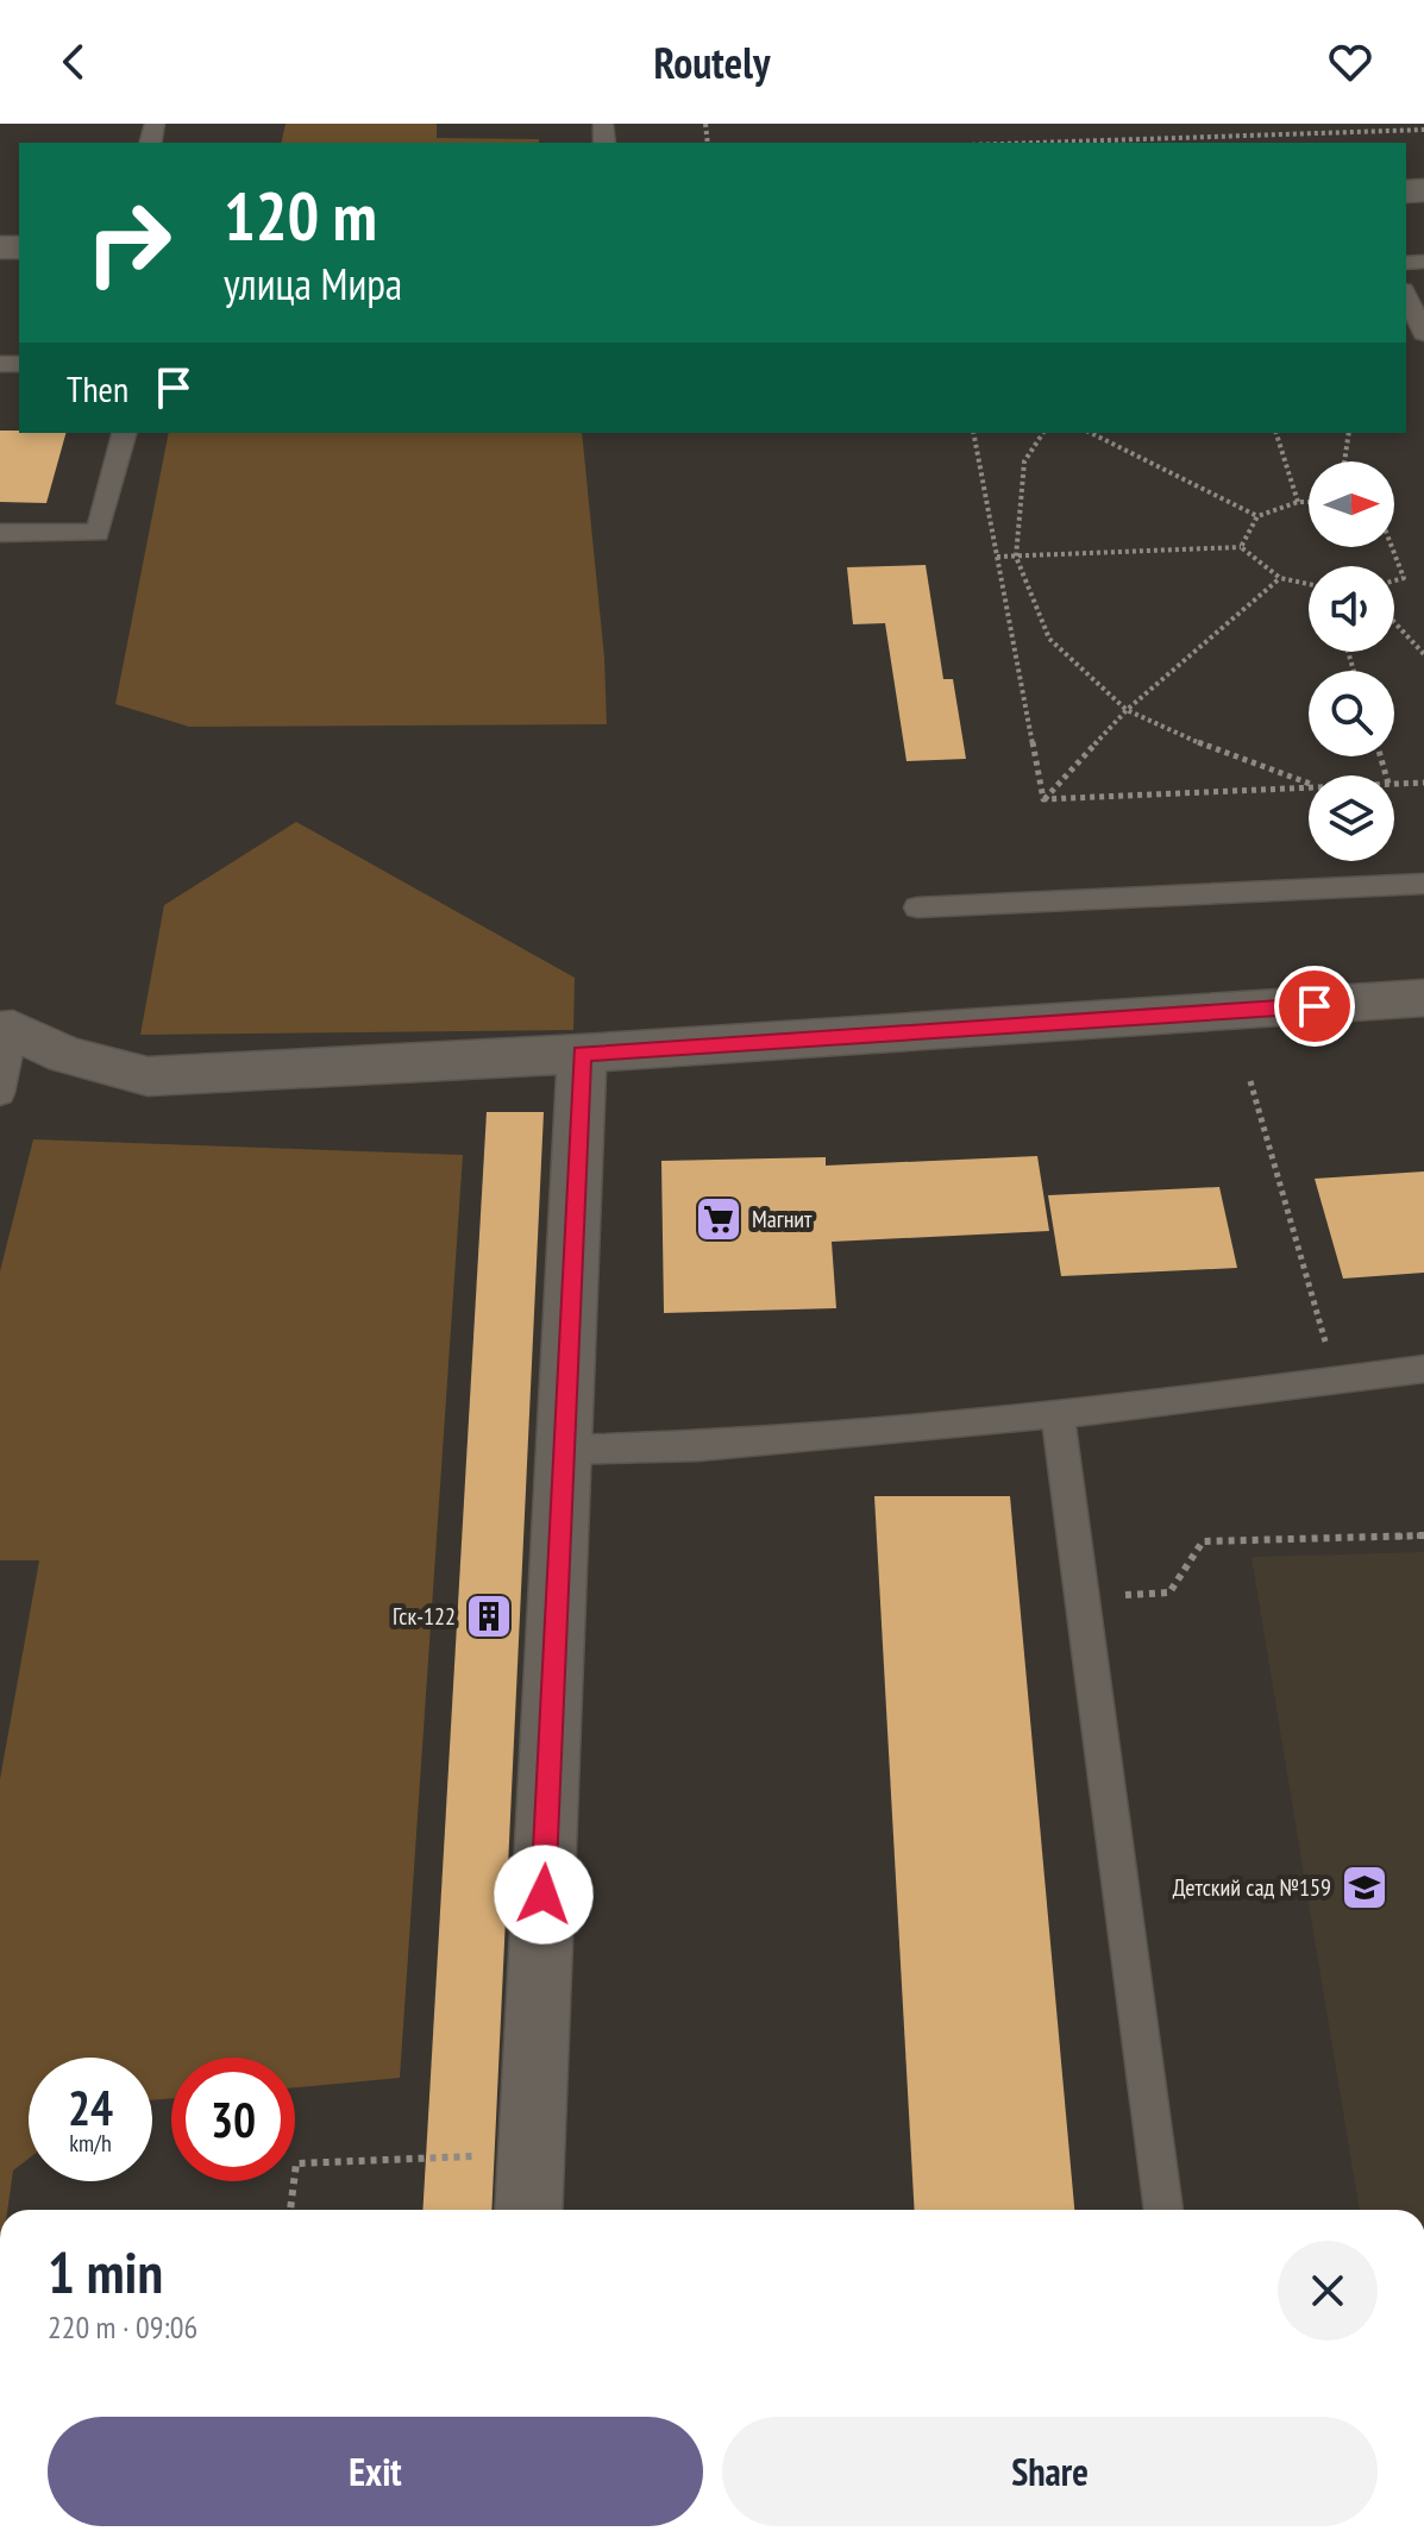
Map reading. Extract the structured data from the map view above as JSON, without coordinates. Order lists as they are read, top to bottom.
{
  "places": {
    "supermarket": ["Магнит"],
    "building": ["Гск-122"],
    "school or university": ["Детский сад №159"]
  },
  "north": "right",
  "page": {
    "header": "Routely",
    "turn": ["120 m", "улица Мира"],
    "then": "Then",
    "speed": "24 km/h",
    "limit": "30",
    "heading": ["1 min", "220 m · 09:06"],
    "buttons": ["Exit", "Share"]
  }
}
